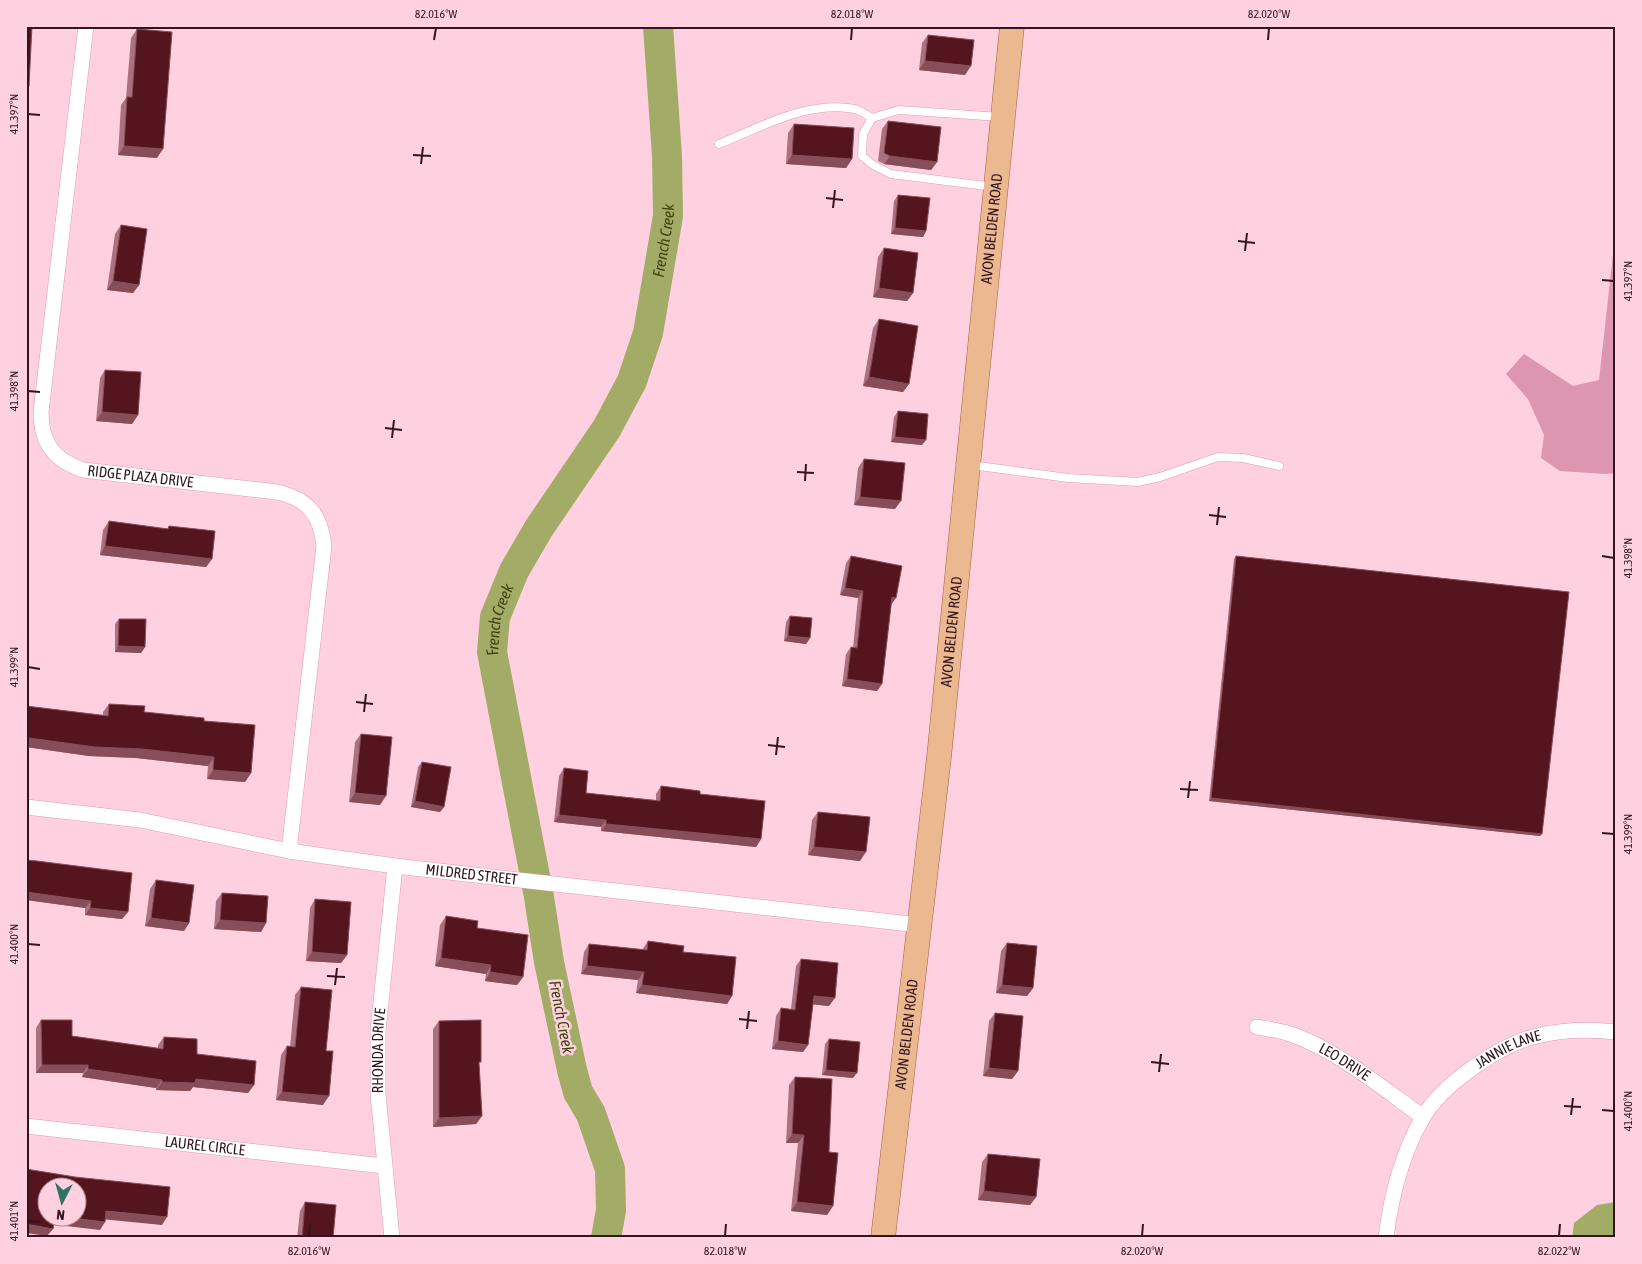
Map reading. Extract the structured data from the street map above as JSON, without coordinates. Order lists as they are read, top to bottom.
{
  "streets": {
    "main road": ["AVON BELDEN ROAD"],
    "street": [
      "RIDGE PLAZA DRIVE",
      "MILDRED STREET",
      "RHONDA DRIVE",
      "JANNIE LANE",
      "LEO DRIVE",
      "LAUREL CIRCLE"
    ]
  },
  "crossings": [
    ["AVON BELDEN ROAD", "MILDRED STREET"],
    ["RIDGE PLAZA DRIVE", "MILDRED STREET"],
    ["MILDRED STREET", "RHONDA DRIVE"],
    ["RHONDA DRIVE", "LAUREL CIRCLE"],
    ["JANNIE LANE", "LEO DRIVE"]
  ],
  "water": ["French Creek"],
  "north": "bottom",
  "coordinates": [
    "82.016°W",
    "82.018°W",
    "82.020°W",
    "41.397°N",
    "41.398°N",
    "41.399°N",
    "41.400°N",
    "41.401°N",
    "82.022°W"
  ]
}
